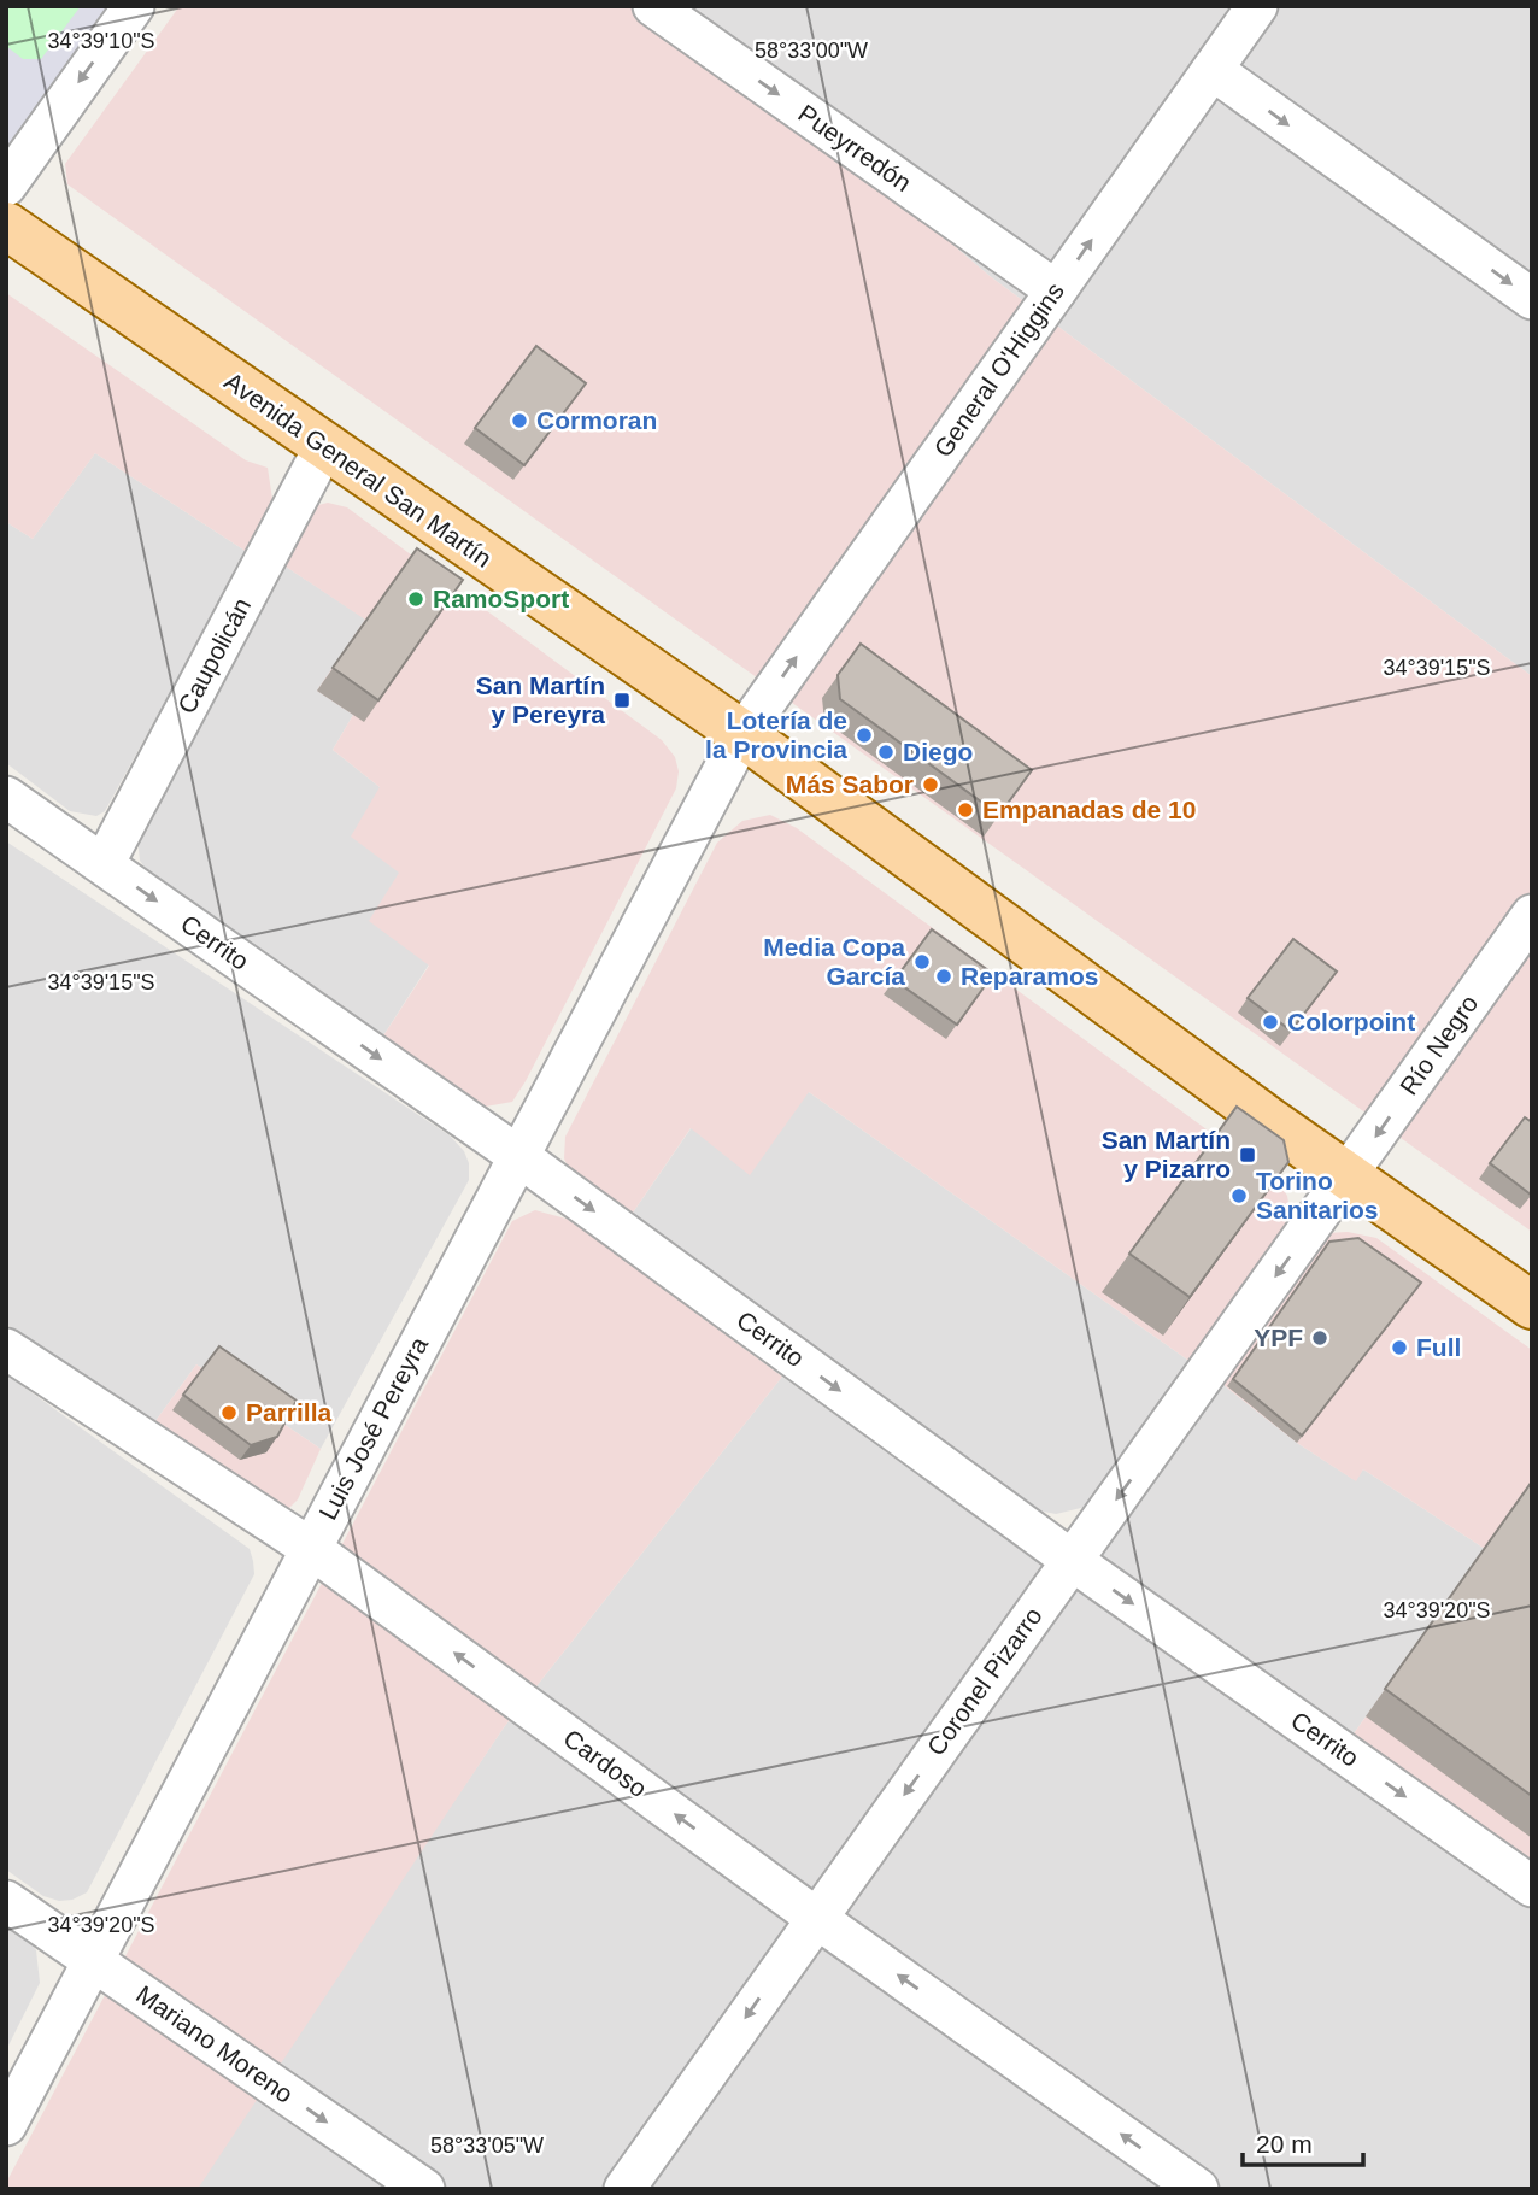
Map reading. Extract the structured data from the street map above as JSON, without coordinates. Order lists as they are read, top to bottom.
{
  "streets": {
    "main road": ["Avenida General San Martín"],
    "street": [
      "Pueyrredón",
      "General O'Higgins",
      "Caupolicán",
      "Cerrito",
      "Río Negro",
      "Luis José Pereyra",
      "Coronel Pizarro",
      "Cardoso",
      "Mariano Moreno"
    ]
  },
  "crossings": [
    ["Pueyrredón", "General O'Higgins"],
    ["General O'Higgins", "Avenida General San Martín"],
    ["General O'Higgins", "Luis José Pereyra"],
    ["Avenida General San Martín", "Caupolicán"],
    ["Avenida General San Martín", "Río Negro"],
    ["Avenida General San Martín", "Luis José Pereyra"],
    ["Avenida General San Martín", "Coronel Pizarro"],
    ["Caupolicán", "Cerrito"],
    ["Cerrito", "Luis José Pereyra"],
    ["Cerrito", "Coronel Pizarro"],
    ["Río Negro", "Coronel Pizarro"],
    ["Luis José Pereyra", "Cardoso"],
    ["Luis José Pereyra", "Mariano Moreno"],
    ["Coronel Pizarro", "Cardoso"]
  ],
  "one_way": [
    "Pueyrredón",
    "General O'Higgins",
    "Cerrito",
    "Río Negro",
    "Coronel Pizarro",
    "Cardoso",
    "Mariano Moreno"
  ],
  "places": {
    "other": [
      "Cormoran",
      "RamoSport",
      "Lotería de la Provincia",
      "Diego",
      "Más Sabor",
      "Empanadas de 10",
      "Media Copa García",
      "Reparamos",
      "Colorpoint",
      "Torino Sanitarios",
      "YPF",
      "Full",
      "Parrilla"
    ],
    "transit": ["San Martín y Pereyra", "San Martín y Pizarro"]
  },
  "scale_bar": "20 m",
  "coordinates": [
    "34°39'10\"S",
    "58°33'00\"W",
    "34°39'15\"S",
    "34°39'20\"S",
    "58°33'05\"W"
  ]
}
